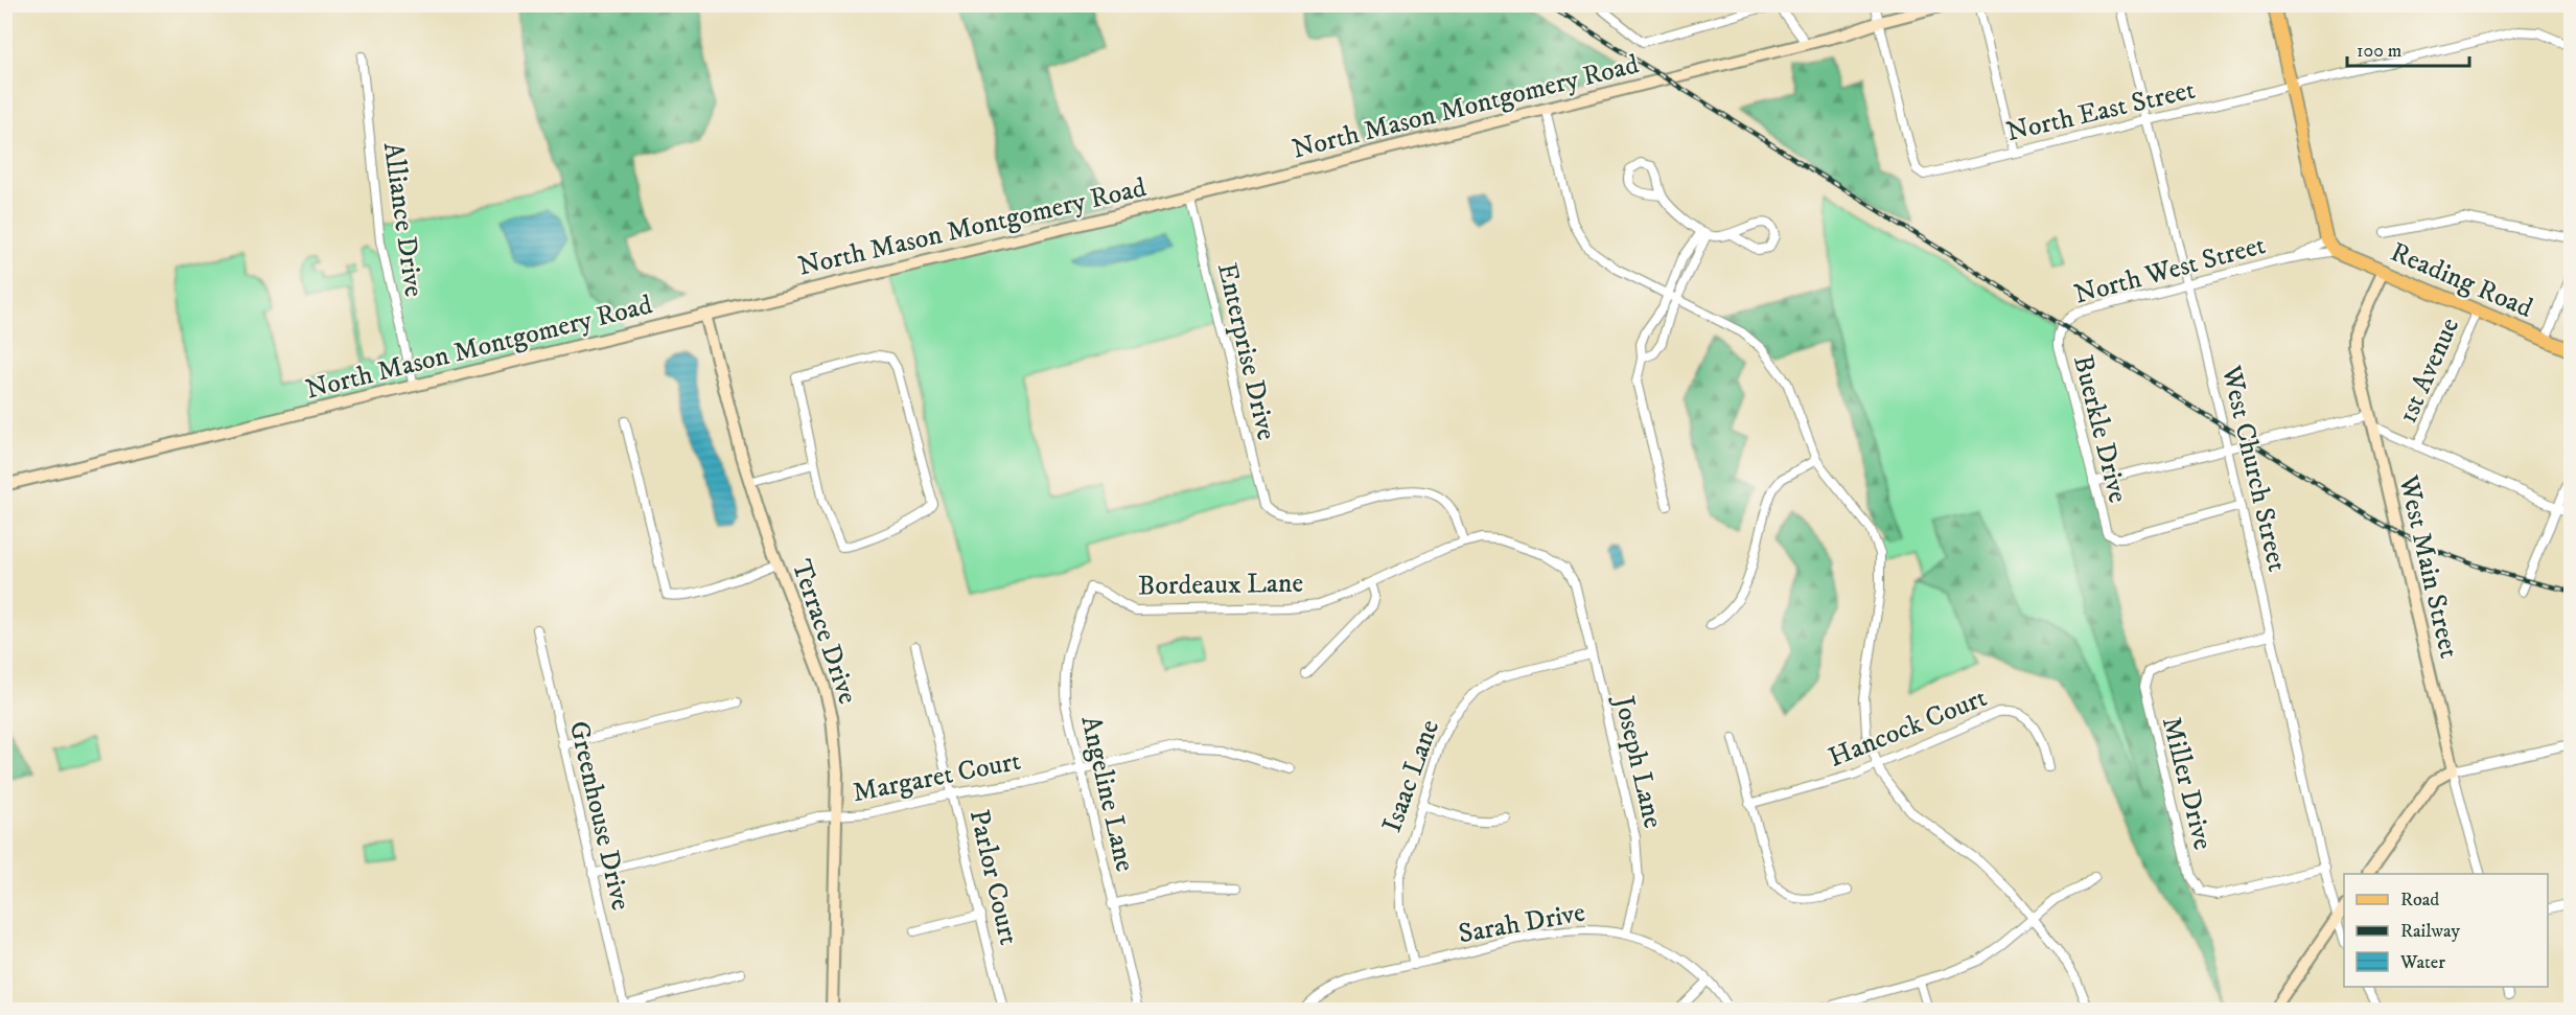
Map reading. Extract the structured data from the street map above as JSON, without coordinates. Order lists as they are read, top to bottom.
{
  "streets": {
    "main road": [
      "North Mason Montgomery Road",
      "Reading Road",
      "West Main Street",
      "Terrace Drive"
    ],
    "street": [
      "North East Street",
      "Alliance Drive",
      "North West Street",
      "Enterprise Drive",
      "1st Avenue",
      "Buerkle Drive",
      "West Church Street",
      "Bordeaux Lane",
      "Hancock Court",
      "Joseph Lane",
      "Margaret Court",
      "Isaac Lane",
      "Miller Drive",
      "Angeline Lane",
      "Greenhouse Drive",
      "Parlor Court",
      "Sarah Drive"
    ]
  },
  "crossings": [
    ["North Mason Montgomery Road", "North East Street"],
    ["North Mason Montgomery Road", "Alliance Drive"],
    ["North Mason Montgomery Road", "Enterprise Drive"],
    ["North Mason Montgomery Road", "Terrace Drive"],
    ["North East Street", "West Church Street"],
    ["North West Street", "Reading Road"],
    ["North West Street", "Buerkle Drive"],
    ["North West Street", "West Church Street"],
    ["Reading Road", "1st Avenue"],
    ["Reading Road", "West Main Street"],
    ["Enterprise Drive", "Bordeaux Lane"],
    ["Buerkle Drive", "West Church Street"],
    ["West Church Street", "Miller Drive"],
    ["Bordeaux Lane", "Joseph Lane"],
    ["Bordeaux Lane", "Angeline Lane"],
    ["Terrace Drive", "Margaret Court"],
    ["Joseph Lane", "Isaac Lane"],
    ["Joseph Lane", "Sarah Drive"],
    ["Margaret Court", "Angeline Lane"],
    ["Margaret Court", "Greenhouse Drive"],
    ["Margaret Court", "Parlor Court"],
    ["Isaac Lane", "Sarah Drive"]
  ],
  "legend": ["Road", "Railway", "Water"],
  "scale_bar": "100 m"
}
